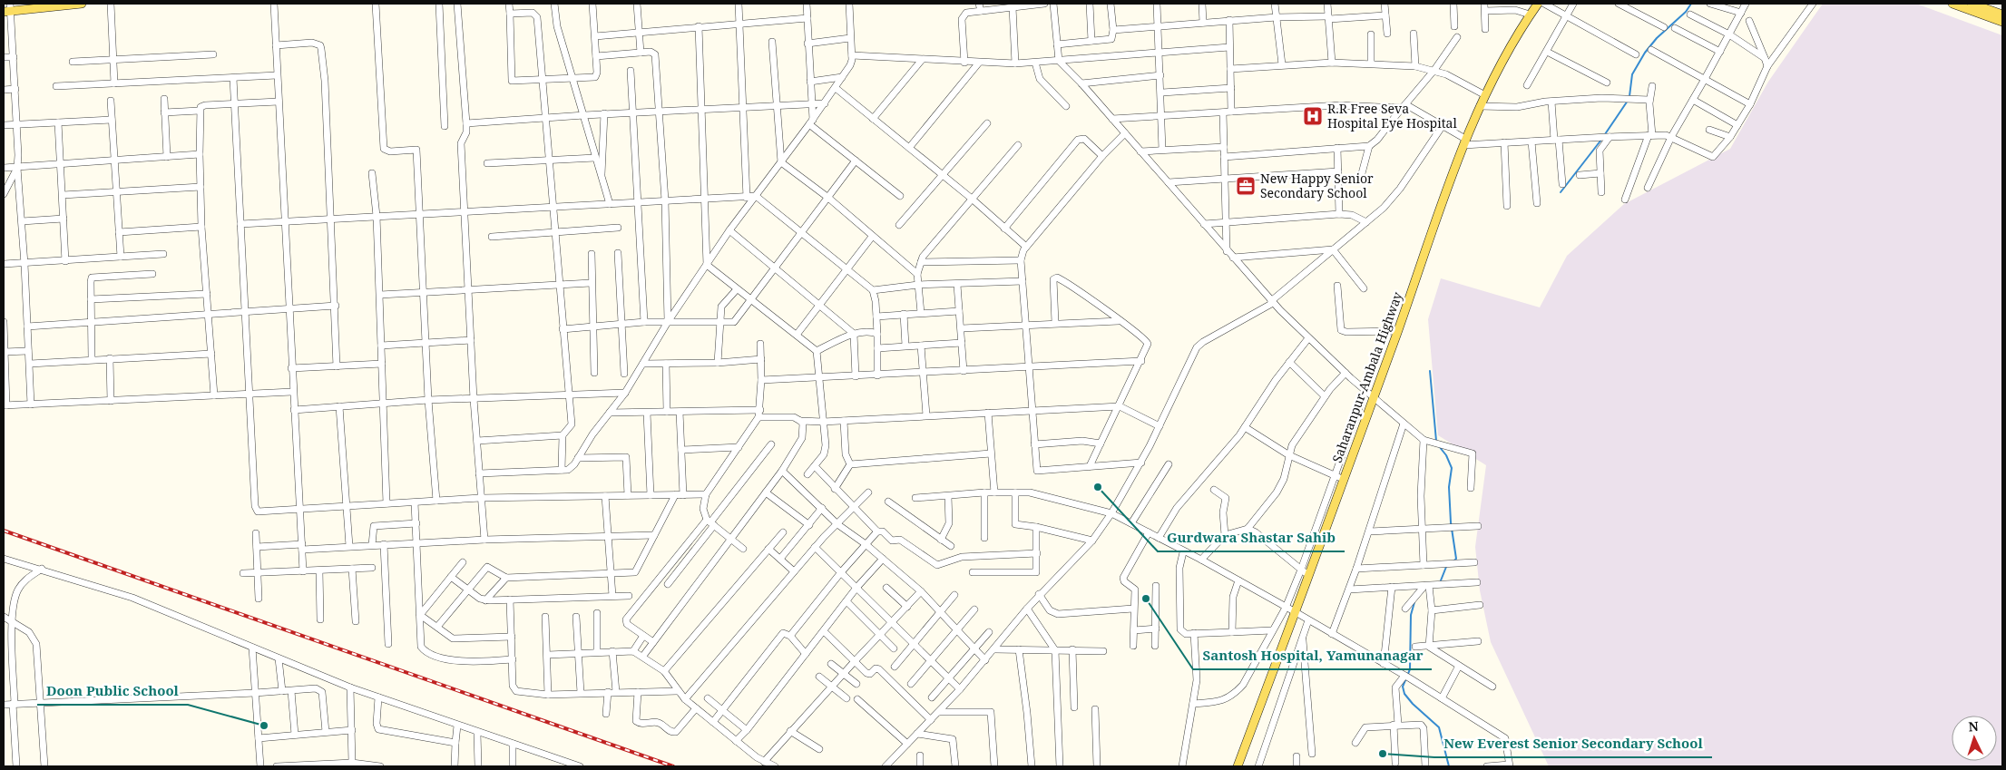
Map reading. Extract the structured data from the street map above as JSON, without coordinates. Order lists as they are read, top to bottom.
{
  "streets": {
    "main road": ["Saharanpur-Ambala Highway"]
  },
  "places": {
    "hospital": ["R.R Free Seva Hospital Eye Hospital"],
    "office": ["New Happy Senior Secondary School"],
    "other": [
      "Gurdwara Shastar Sahib",
      "Santosh Hospital, Yamunanagar",
      "Doon Public School",
      "New Everest Senior Secondary School"
    ]
  },
  "north": "top"
}
